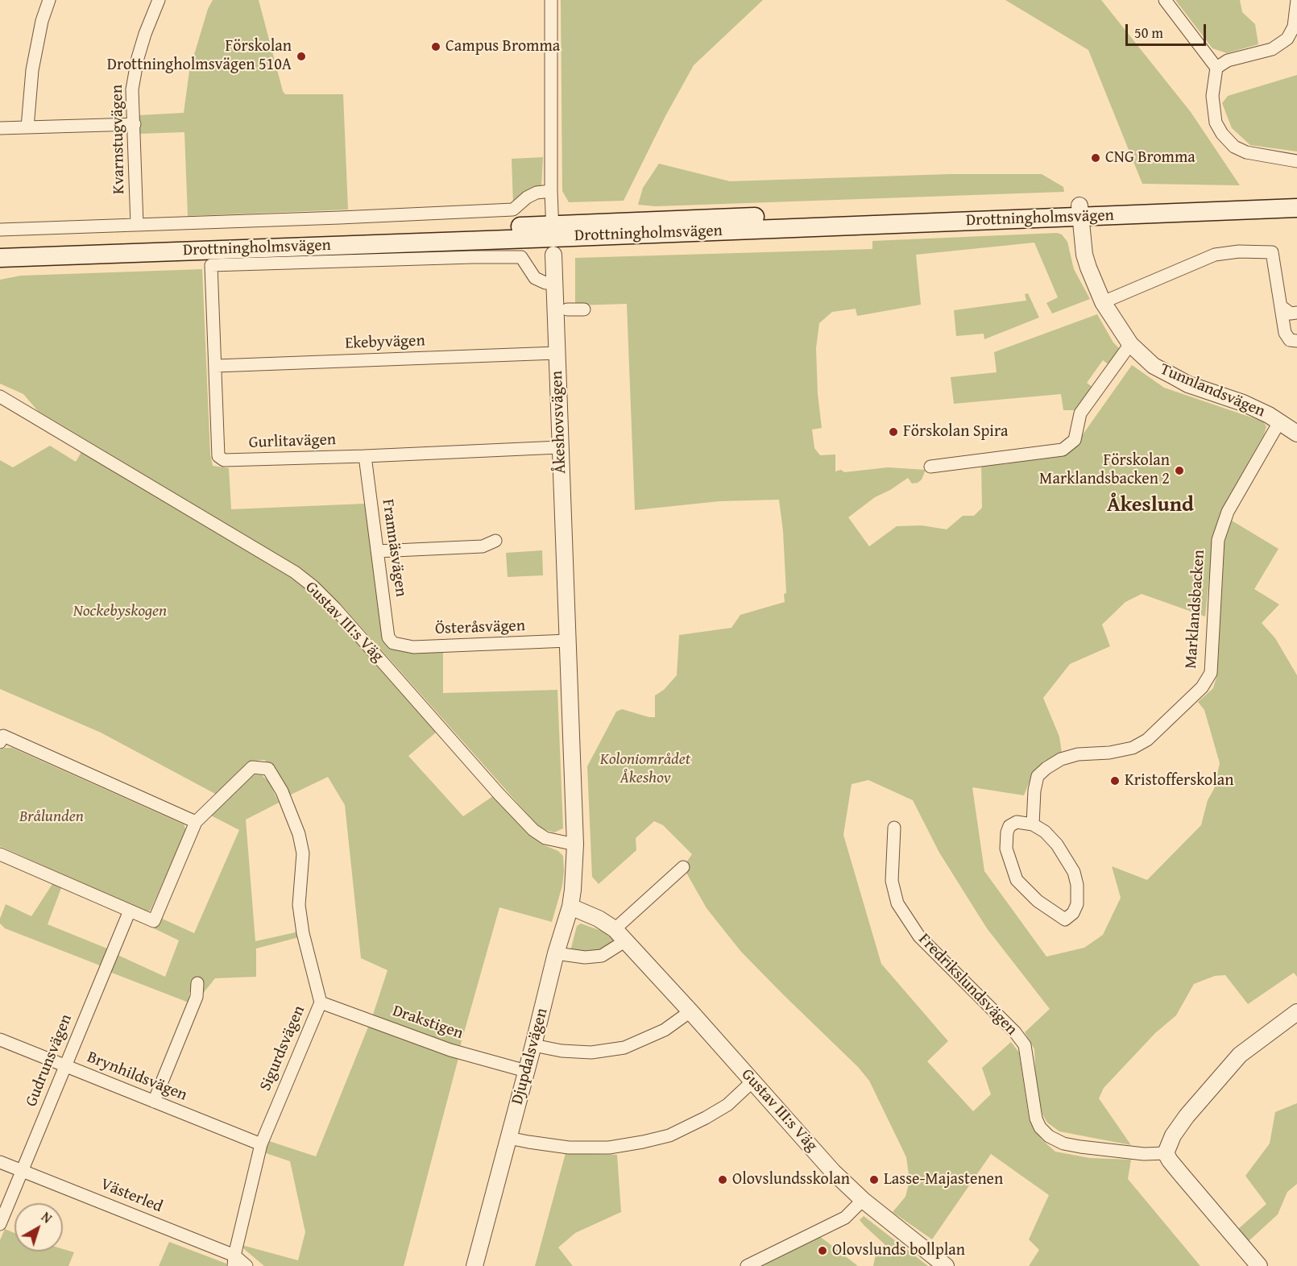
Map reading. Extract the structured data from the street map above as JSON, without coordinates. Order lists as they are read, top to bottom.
{
  "streets": {
    "main road": ["Drottningholmsvägen"],
    "street": [
      "Kvarnstugvägen",
      "Ekebyvägen",
      "Tunnlandsvägen",
      "Åkeshovsvägen",
      "Gurlitavägen",
      "Framnäsvägen",
      "Marklandsbacken",
      "Gustav III:s Väg",
      "Österåsvägen",
      "Fredrikslundsvägen",
      "Drakstigen",
      "Sigurdsvägen",
      "Djupdalsvägen",
      "Gudrunsvägen",
      "Brynhildsvägen",
      "Västerled"
    ]
  },
  "crossings": [
    ["Kvarnstugvägen", "Drottningholmsvägen"],
    ["Drottningholmsvägen", "Tunnlandsvägen"],
    ["Drottningholmsvägen", "Åkeshovsvägen"],
    ["Drottningholmsvägen", "Gurlitavägen"],
    ["Ekebyvägen", "Åkeshovsvägen"],
    ["Ekebyvägen", "Gurlitavägen"],
    ["Tunnlandsvägen", "Marklandsbacken"],
    ["Åkeshovsvägen", "Gurlitavägen"],
    ["Åkeshovsvägen", "Gustav III:s Väg"],
    ["Åkeshovsvägen", "Österåsvägen"],
    ["Åkeshovsvägen", "Djupdalsvägen"],
    ["Gurlitavägen", "Framnäsvägen"],
    ["Framnäsvägen", "Österåsvägen"],
    ["Gustav III:s Väg", "Djupdalsvägen"],
    ["Drakstigen", "Sigurdsvägen"],
    ["Drakstigen", "Djupdalsvägen"],
    ["Sigurdsvägen", "Brynhildsvägen"],
    ["Sigurdsvägen", "Västerled"],
    ["Gudrunsvägen", "Brynhildsvägen"],
    ["Gudrunsvägen", "Västerled"]
  ],
  "districts": ["Åkeslund"],
  "parks": ["Nockebyskogen", "Koloniområdet Åkeshov", "Brålunden"],
  "places": [
    "Campus Bromma",
    "Förskolan Drottningholmsvägen 510A",
    "CNG Bromma",
    "Förskolan Spira",
    "Förskolan Marklandsbacken 2",
    "Kristofferskolan",
    "Olovslundsskolan",
    "Lasse-Majastenen",
    "Olovslunds bollplan"
  ],
  "scale_bar": "50 m",
  "north": "top right"
}
